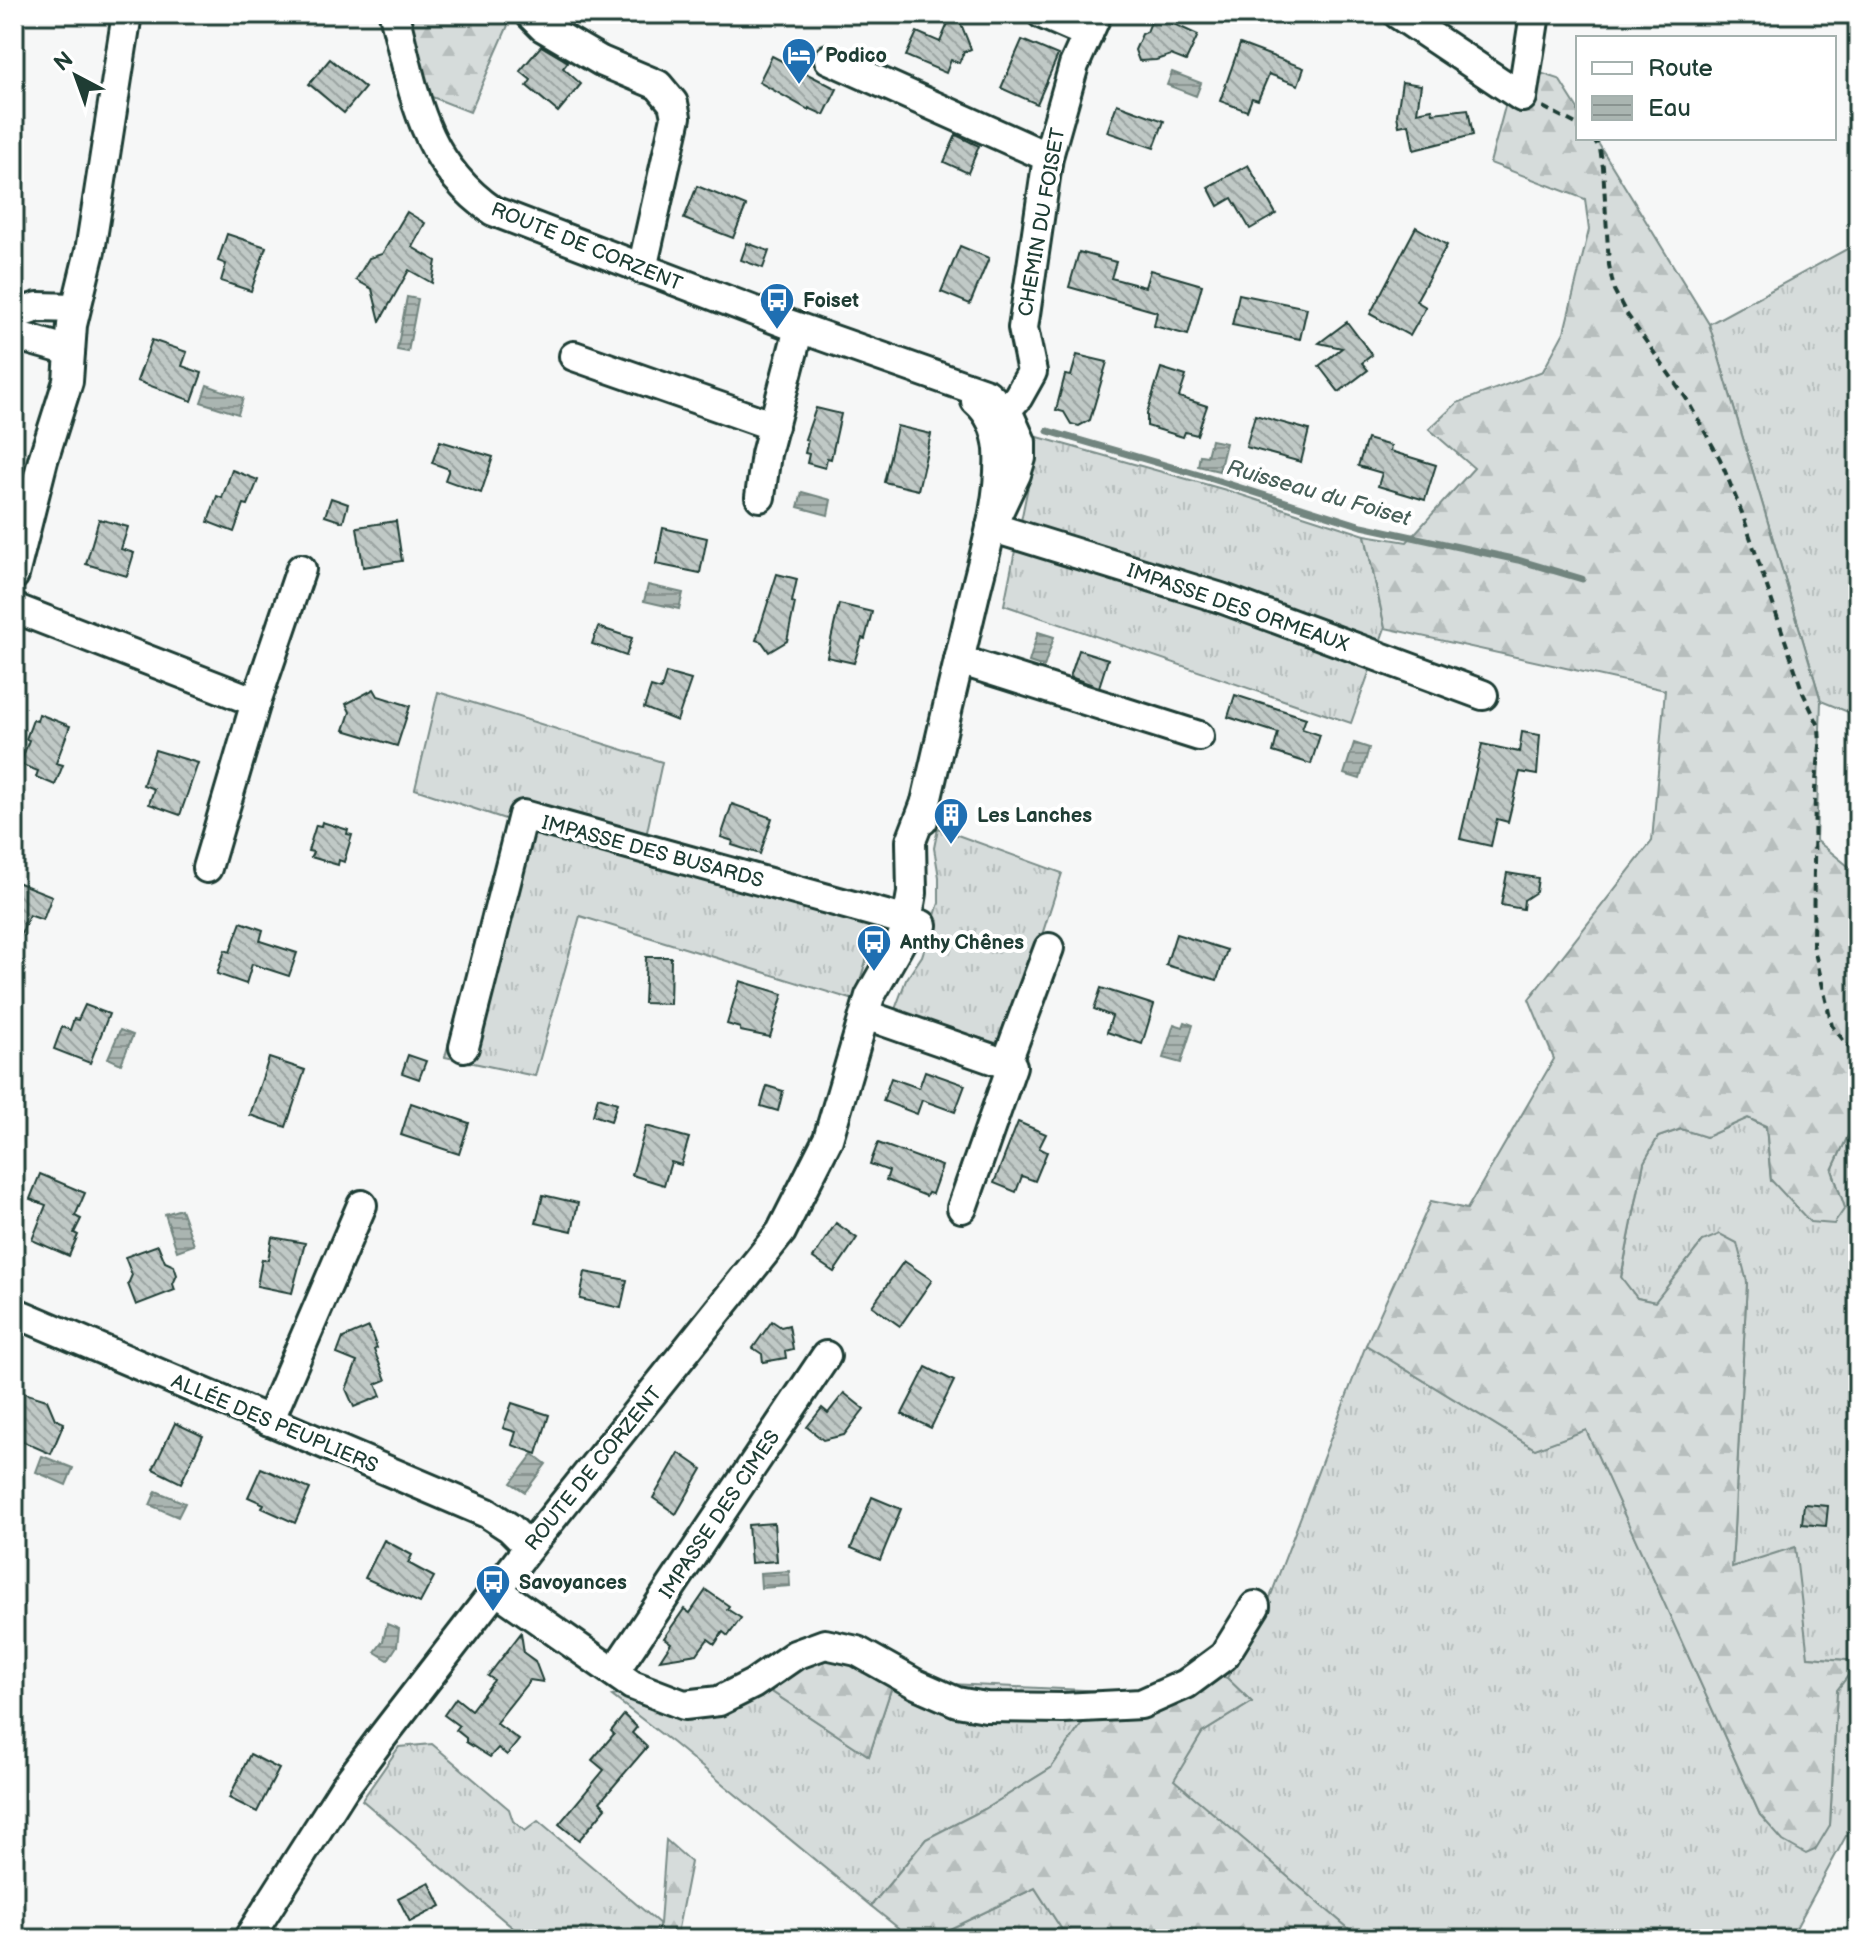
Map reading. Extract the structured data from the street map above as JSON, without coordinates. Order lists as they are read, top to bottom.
{
  "streets": {
    "street": [
      "CHEMIN DU FOISET",
      "ROUTE DE CORZENT",
      "IMPASSE DES ORMEAUX",
      "IMPASSE DES BUSARDS",
      "ALLÉE DES PEUPLIERS",
      "IMPASSE DES CIMES"
    ]
  },
  "crossings": [
    ["CHEMIN DU FOISET", "ROUTE DE CORZENT"],
    ["ROUTE DE CORZENT", "IMPASSE DES ORMEAUX"],
    ["ROUTE DE CORZENT", "IMPASSE DES BUSARDS"],
    ["ROUTE DE CORZENT", "ALLÉE DES PEUPLIERS"]
  ],
  "water": ["Ruisseau du Foiset"],
  "places": {
    "hotel": ["Podico"],
    "bus stop": ["Foiset", "Anthy Chênes", "Savoyances"],
    "building": ["Les Lanches"]
  },
  "legend": ["Route", "Eau"],
  "north": "top left"
}
